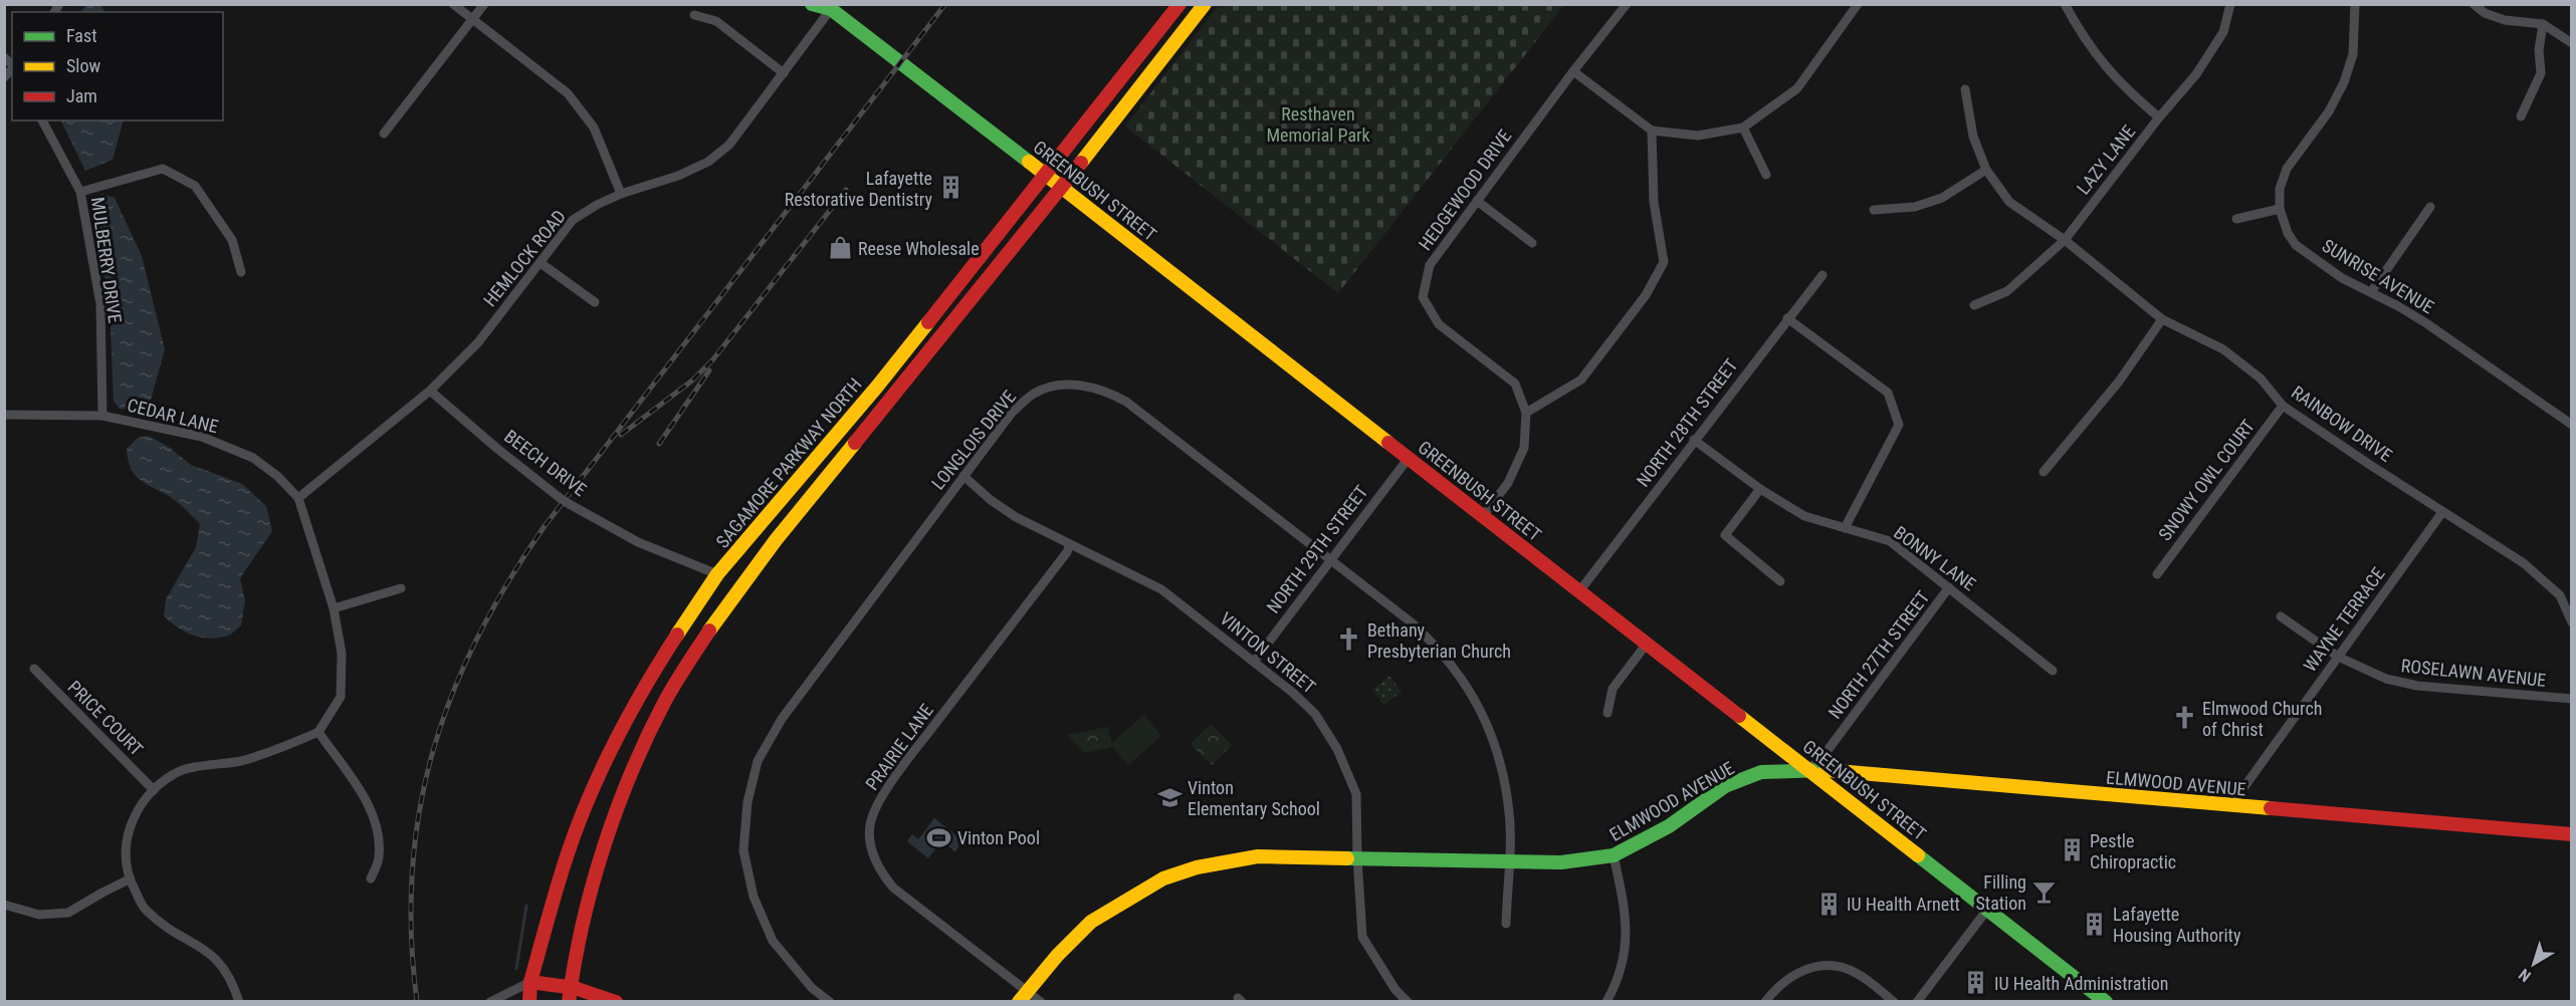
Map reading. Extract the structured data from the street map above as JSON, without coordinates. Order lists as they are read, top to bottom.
{
  "streets": {
    "main road": ["GREENBUSH STREET", "SAGAMORE PARKWAY NORTH", "ELMWOOD AVENUE"],
    "street": [
      "LAZY LANE",
      "HEDGEWOOD DRIVE",
      "HEMLOCK ROAD",
      "MULBERRY DRIVE",
      "SUNRISE AVENUE",
      "CEDAR LANE",
      "NORTH 28TH STREET",
      "RAINBOW DRIVE",
      "LONGLOIS DRIVE",
      "BEECH DRIVE",
      "SNOWY OWL COURT",
      "NORTH 29TH STREET",
      "BONNY LANE",
      "WAYNE TERRACE",
      "VINTON STREET",
      "NORTH 27TH STREET",
      "ROSELAWN AVENUE",
      "PRICE COURT",
      "PRAIRIE LANE"
    ]
  },
  "crossings": [
    ["LAZY LANE", "RAINBOW DRIVE"],
    ["HEDGEWOOD DRIVE", "GREENBUSH STREET"],
    ["GREENBUSH STREET", "HEMLOCK ROAD"],
    ["GREENBUSH STREET", "NORTH 28TH STREET"],
    ["GREENBUSH STREET", "SAGAMORE PARKWAY NORTH"],
    ["GREENBUSH STREET", "NORTH 29TH STREET"],
    ["GREENBUSH STREET", "NORTH 27TH STREET"],
    ["GREENBUSH STREET", "ELMWOOD AVENUE"],
    ["HEMLOCK ROAD", "CEDAR LANE"],
    ["HEMLOCK ROAD", "BEECH DRIVE"],
    ["MULBERRY DRIVE", "CEDAR LANE"],
    ["NORTH 28TH STREET", "BONNY LANE"],
    ["RAINBOW DRIVE", "SNOWY OWL COURT"],
    ["RAINBOW DRIVE", "WAYNE TERRACE"],
    ["LONGLOIS DRIVE", "NORTH 29TH STREET"],
    ["LONGLOIS DRIVE", "VINTON STREET"],
    ["LONGLOIS DRIVE", "ELMWOOD AVENUE"],
    ["BEECH DRIVE", "SAGAMORE PARKWAY NORTH"],
    ["NORTH 29TH STREET", "VINTON STREET"],
    ["BONNY LANE", "NORTH 27TH STREET"],
    ["WAYNE TERRACE", "ROSELAWN AVENUE"],
    ["WAYNE TERRACE", "ELMWOOD AVENUE"],
    ["VINTON STREET", "PRAIRIE LANE"],
    ["VINTON STREET", "ELMWOOD AVENUE"],
    ["NORTH 27TH STREET", "ELMWOOD AVENUE"],
    ["PRAIRIE LANE", "ELMWOOD AVENUE"]
  ],
  "parks": ["Resthaven Memorial Park"],
  "places": {
    "building": [
      "Lafayette Restorative Dentistry",
      "Pestle Chiropractic",
      "IU Health Arnett",
      "Lafayette Housing Authority",
      "IU Health Administration"
    ],
    "shop": ["Reese Wholesale"],
    "church": ["Bethany Presbyterian Church", "Elmwood Church of Christ"],
    "school or university": ["Vinton Elementary School"],
    "sports": ["Vinton Pool"],
    "bar": ["Filling Station"]
  },
  "legend": ["Fast", "Slow", "Jam"],
  "north": "bottom left"
}
